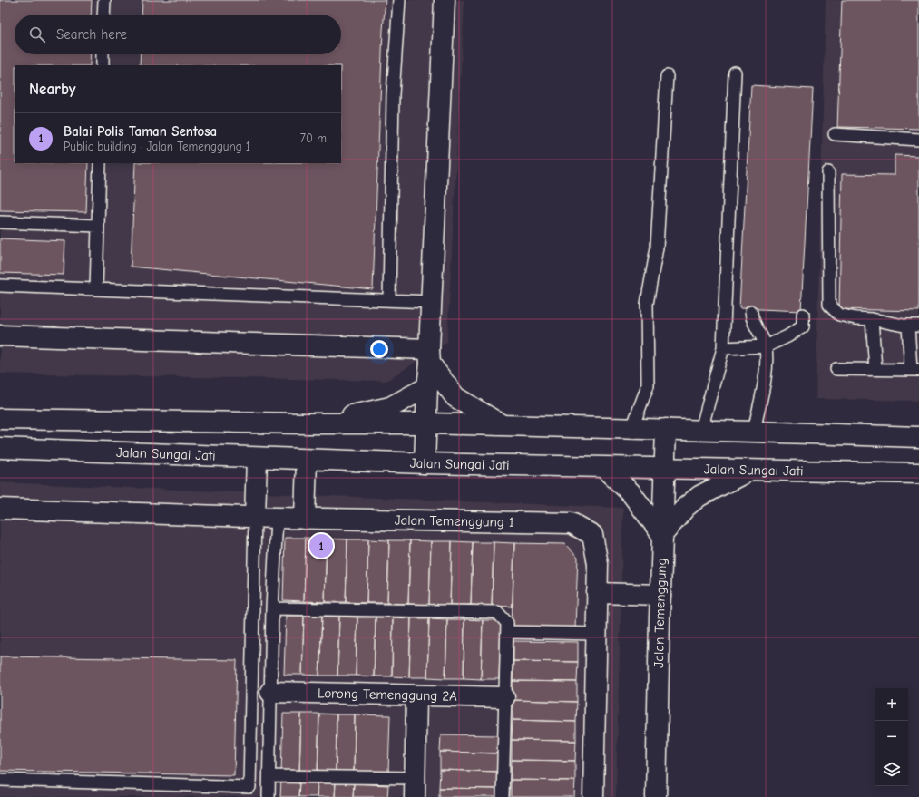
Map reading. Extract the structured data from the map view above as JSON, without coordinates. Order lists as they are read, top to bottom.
{
  "streets": {
    "street": [
      "Jalan Sungai Jati",
      "Jalan Temenggung 1",
      "Jalan Temenggung",
      "Lorong Temenggung 2A"
    ]
  },
  "crossings": [
    ["Jalan Sungai Jati", "Jalan Temenggung"]
  ],
  "page": {
    "search": "Search here",
    "heading": "Nearby",
    "list": [
      {
        "mark": "1",
        "name": "Balai Polis Taman Sentosa",
        "note": "Public building · Jalan Temenggung 1",
        "value": "70 m"
      }
    ],
    "pins": "1",
    "map_buttons": ["+", "−"]
  }
}
